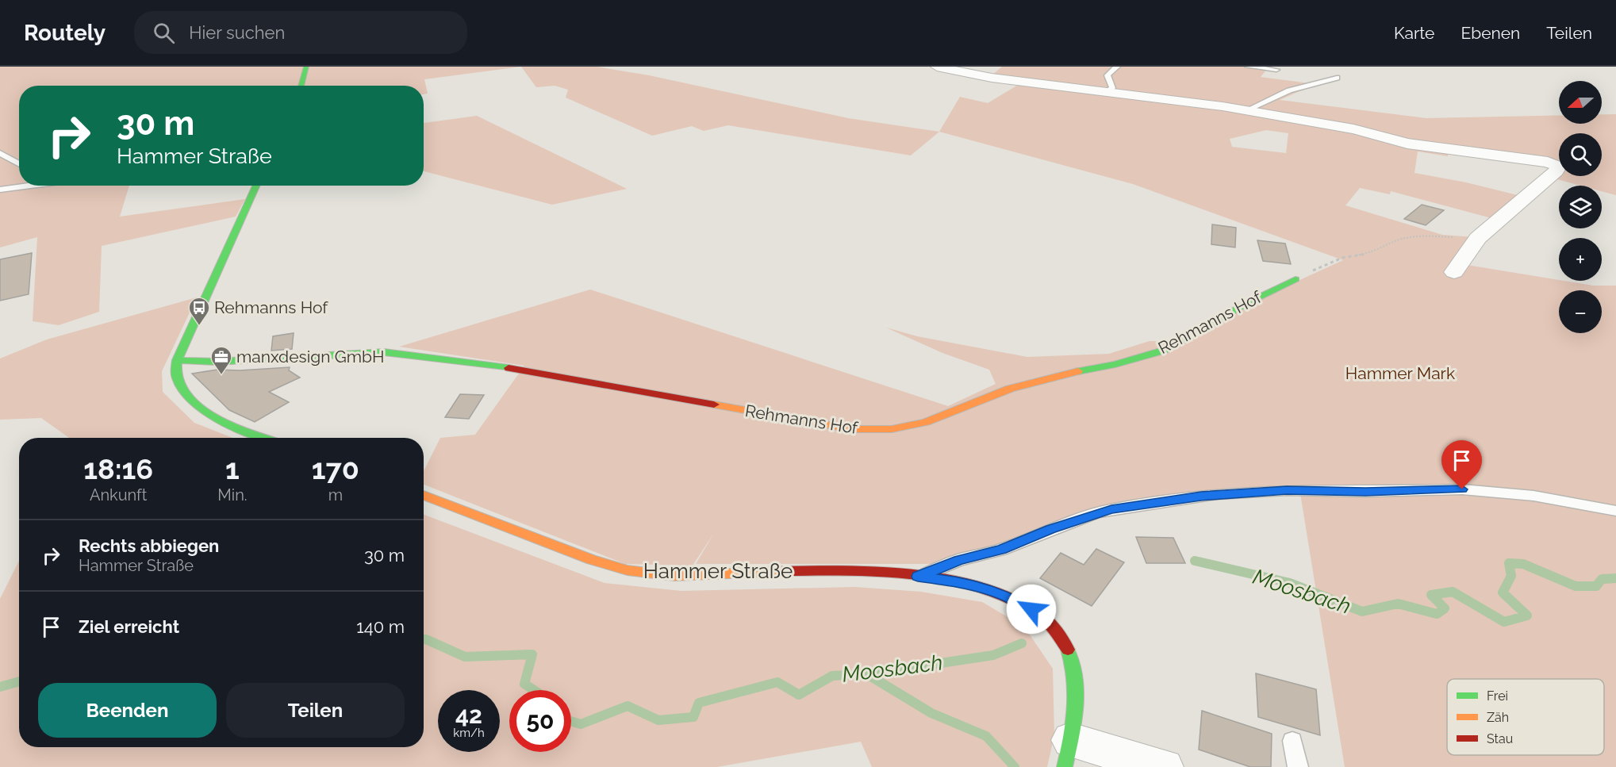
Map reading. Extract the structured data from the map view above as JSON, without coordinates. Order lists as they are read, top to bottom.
{
  "streets": {
    "main road": ["Rehmanns Hof", "Hammer Straße"]
  },
  "water": ["Moosbach"],
  "parks": ["Hammer Mark"],
  "places": {
    "bus stop": ["Rehmanns Hof"],
    "office": ["manxdesign GmbH"]
  },
  "legend": ["Frei", "Zäh", "Stau"],
  "north": "left",
  "page": {
    "header": "Routely",
    "search": "Hier suchen",
    "nav": ["Karte", "Ebenen", "Teilen"],
    "map_buttons": ["+", "−"],
    "turn": ["30 m", "Hammer Straße"],
    "eta": [
      "18:16",
      "Ankunft",
      "1",
      "Min.",
      "170",
      "m"
    ],
    "list": [
      {
        "name": "Rechts abbiegen",
        "note": "Hammer Straße",
        "value": "30 m"
      },
      {
        "name": "Ziel erreicht",
        "value": "140 m"
      }
    ],
    "buttons": ["Beenden", "Teilen"],
    "speed": "42 km/h",
    "limit": "50"
  }
}
